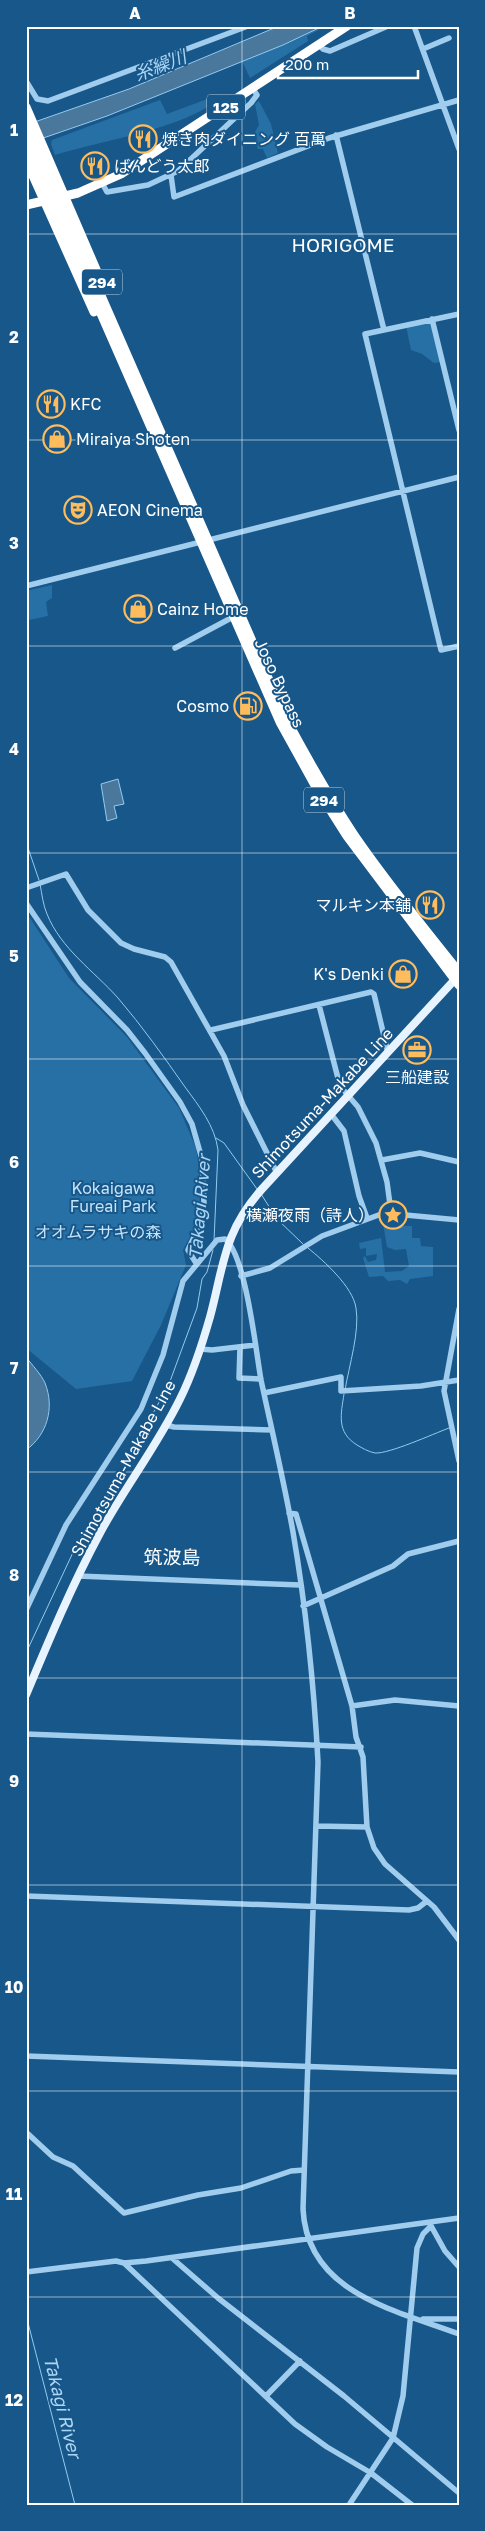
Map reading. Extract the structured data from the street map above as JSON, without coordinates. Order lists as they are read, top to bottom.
{
  "streets": {
    "highway": ["125", "294", "Joso Bypass"],
    "main road": ["Shimotsuma-Makabe Line"]
  },
  "crossings": [
    ["125", "294"],
    ["294", "Joso Bypass"],
    ["Joso Bypass", "Shimotsuma-Makabe Line"]
  ],
  "districts": ["HORIGOME", "筑波島"],
  "water": ["糸繰川", "Takagi River"],
  "parks": ["Kokaigawa Fureai Park", "オオムラサキの森"],
  "places": {
    "restaurant": [
      "焼き肉ダイニング 百萬",
      "ばんどう太郎",
      "KFC",
      "マルキン本舗"
    ],
    "shop": ["Miraiya Shoten", "Cainz Home", "K's Denki"],
    "theatre": ["AEON Cinema"],
    "fuel station": ["Cosmo"],
    "office": ["三船建設"],
    "place": ["横瀬夜雨（詩人）"]
  },
  "scale_bar": "200 m",
  "grid": {
    "columns": ["A", "B"],
    "rows": [
      "1",
      "2",
      "3",
      "4",
      "5",
      "6",
      "7",
      "8",
      "9",
      "10",
      "11",
      "12"
    ]
  }
}
